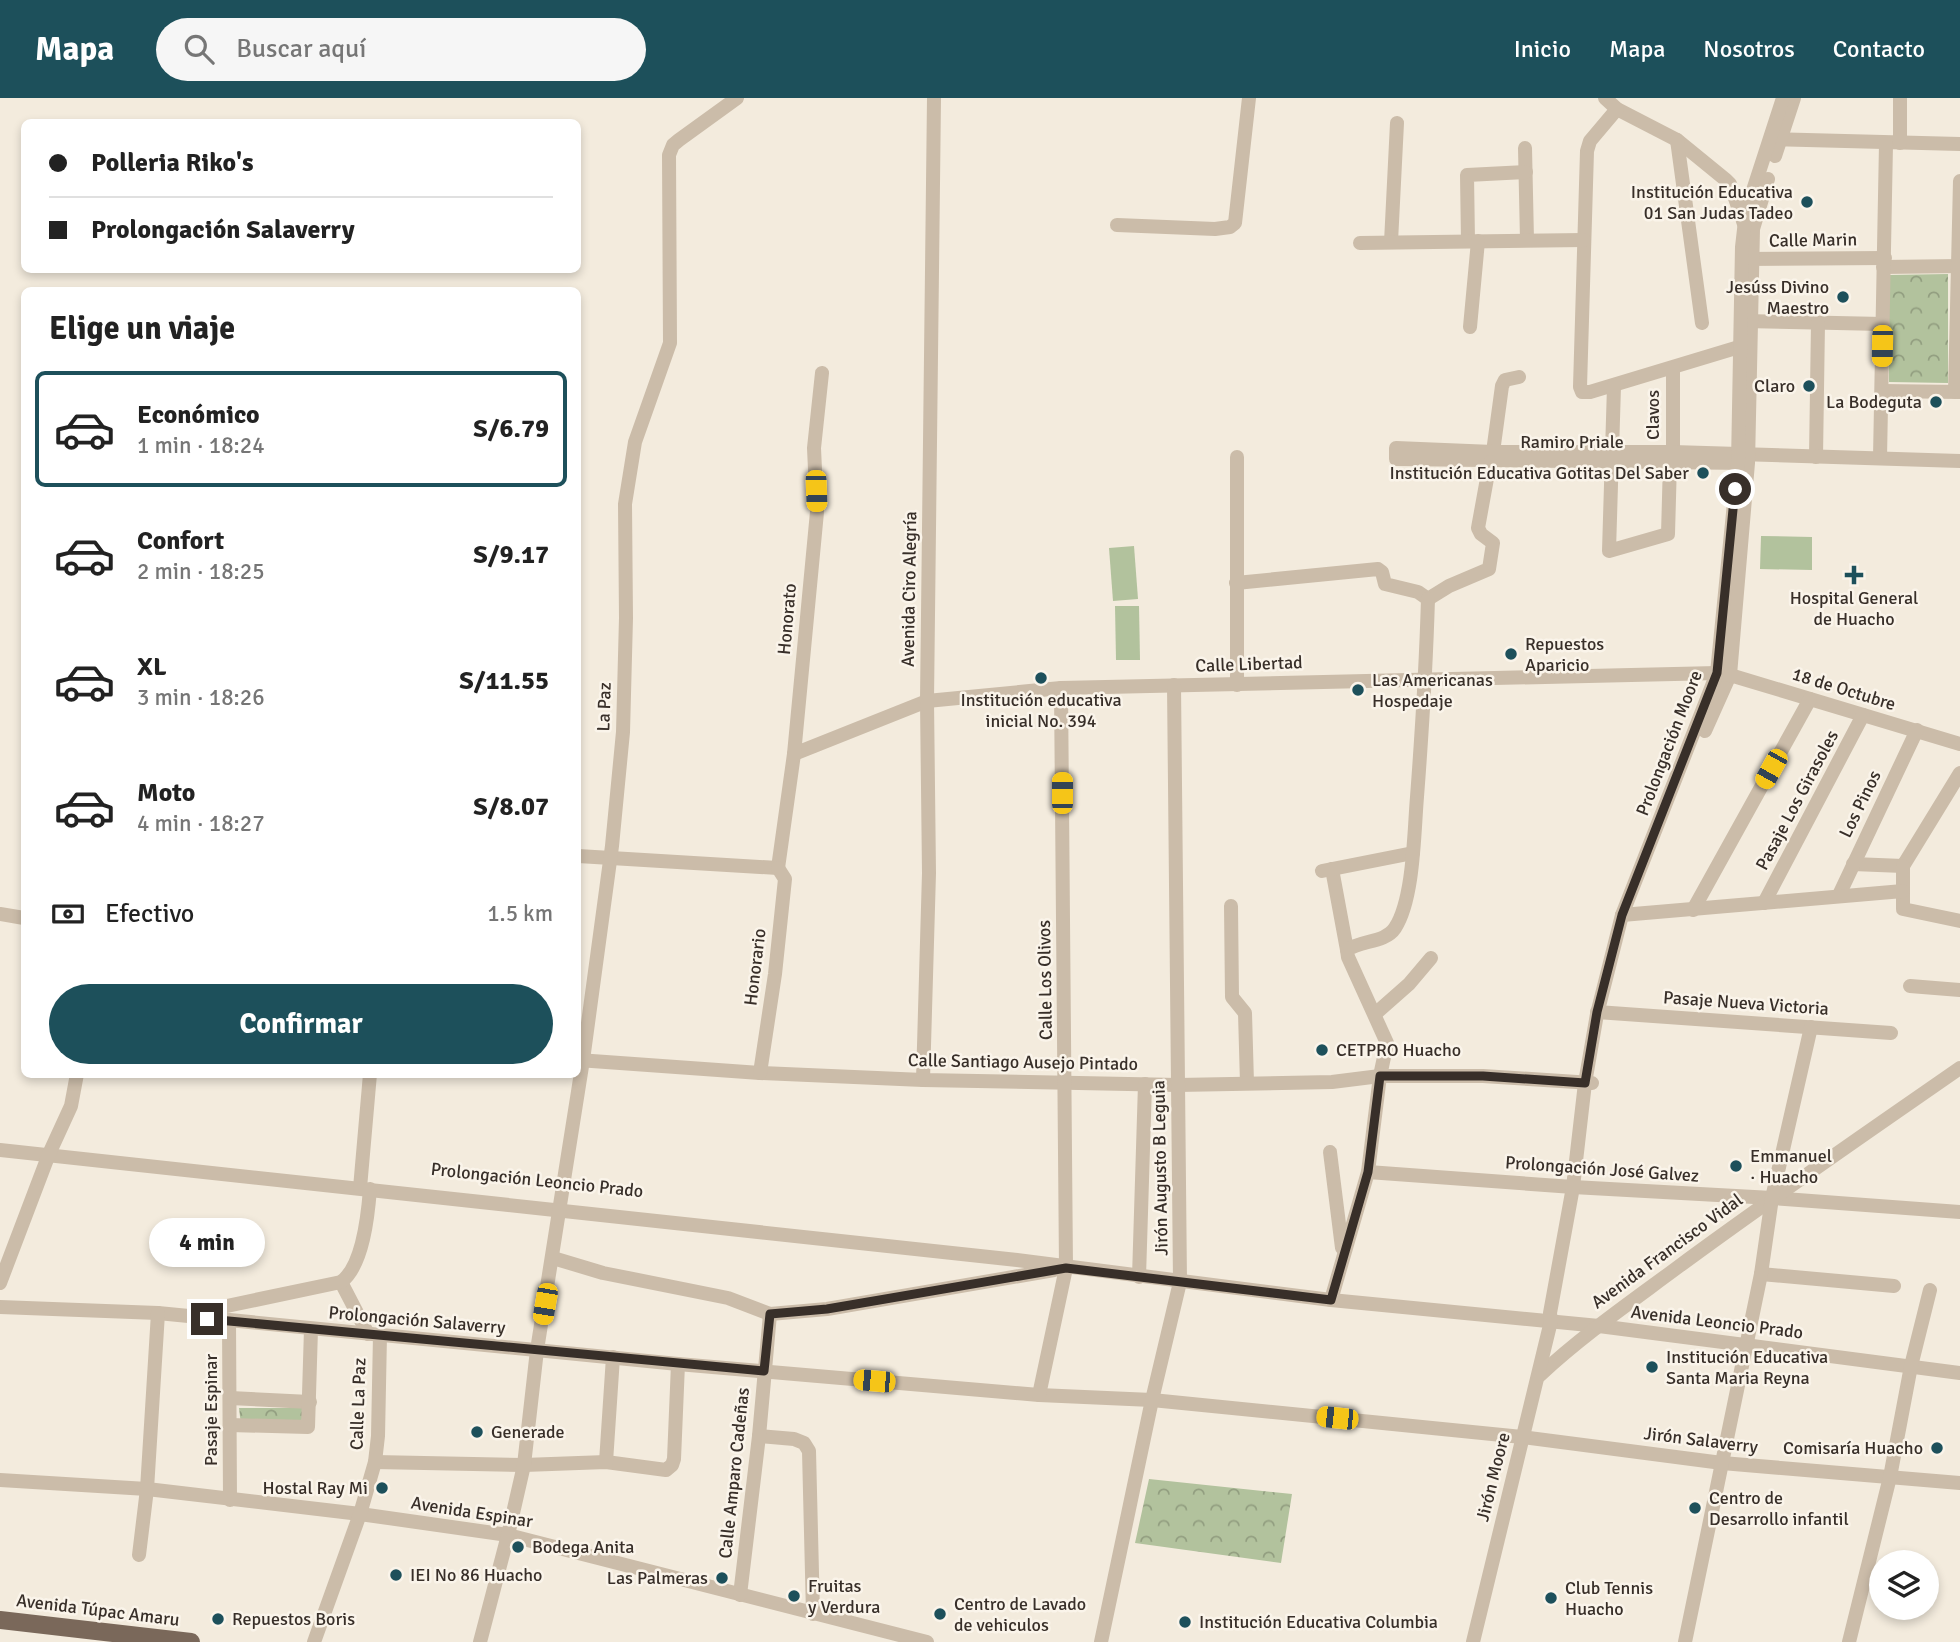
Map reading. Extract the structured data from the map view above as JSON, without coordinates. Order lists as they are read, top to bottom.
{
  "streets": {
    "main road": ["Avenida Túpac Amaru"],
    "street": [
      "Calle Marin",
      "Clavos",
      "Ramiro Priale",
      "Avenida Ciro Alegría",
      "Honorato",
      "Calle Libertad",
      "18 de Octubre",
      "La Paz",
      "Prolongación Moore",
      "Pasaje Los Girasoles",
      "Los Pinos",
      "Honorario",
      "Calle Los Olivos",
      "Pasaje Nueva Victoria",
      "Calle Santiago Ausejo Pintado",
      "Jirón Augusto B Leguia",
      "Prolongación José Galvez",
      "Prolongación Leoncio Prado",
      "Avenida Francisco Vidal",
      "Prolongación Salaverry",
      "Avenida Leoncio Prado",
      "Calle La Paz",
      "Pasaje Espinar",
      "Jirón Salaverry",
      "Calle Amparo Cadeñas",
      "Jirón Moore",
      "Avenida Espinar"
    ]
  },
  "crossings": [
    ["Calle Marin", "Prolongación Moore"],
    ["Clavos", "Ramiro Priale"],
    ["Ramiro Priale", "Prolongación Moore"],
    ["Avenida Ciro Alegría", "Calle Libertad"],
    ["Avenida Ciro Alegría", "Calle Santiago Ausejo Pintado"],
    ["Honorato", "Calle Libertad"],
    ["Honorato", "Honorario"],
    ["Calle Libertad", "18 de Octubre"],
    ["Calle Libertad", "Prolongación Moore"],
    ["Calle Libertad", "Calle Los Olivos"],
    ["Calle Libertad", "Jirón Augusto B Leguia"],
    ["18 de Octubre", "Prolongación Moore"],
    ["18 de Octubre", "Pasaje Los Girasoles"],
    ["18 de Octubre", "Los Pinos"],
    ["La Paz", "Prolongación Leoncio Prado"],
    ["La Paz", "Prolongación Salaverry"],
    ["La Paz", "Avenida Espinar"],
    ["Prolongación Moore", "Pasaje Nueva Victoria"],
    ["Prolongación Moore", "Calle Santiago Ausejo Pintado"],
    ["Prolongación Moore", "Prolongación José Galvez"],
    ["Prolongación Moore", "Jirón Moore"],
    ["Honorario", "Calle Santiago Ausejo Pintado"],
    ["Calle Los Olivos", "Calle Santiago Ausejo Pintado"],
    ["Calle Los Olivos", "Prolongación Leoncio Prado"],
    ["Calle Los Olivos", "Prolongación Salaverry"],
    ["Calle Santiago Ausejo Pintado", "Jirón Augusto B Leguia"],
    ["Jirón Augusto B Leguia", "Prolongación Leoncio Prado"],
    ["Jirón Augusto B Leguia", "Prolongación Salaverry"],
    ["Jirón Augusto B Leguia", "Jirón Salaverry"],
    ["Prolongación José Galvez", "Avenida Francisco Vidal"],
    ["Prolongación José Galvez", "Jirón Moore"],
    ["Prolongación Leoncio Prado", "Avenida Leoncio Prado"],
    ["Prolongación Leoncio Prado", "Calle Amparo Cadeñas"],
    ["Prolongación Leoncio Prado", "Jirón Moore"],
    ["Avenida Francisco Vidal", "Avenida Leoncio Prado"],
    ["Avenida Francisco Vidal", "Jirón Moore"],
    ["Prolongación Salaverry", "Calle La Paz"],
    ["Prolongación Salaverry", "Pasaje Espinar"],
    ["Prolongación Salaverry", "Jirón Salaverry"],
    ["Prolongación Salaverry", "Calle Amparo Cadeñas"],
    ["Avenida Leoncio Prado", "Jirón Moore"],
    ["Calle La Paz", "Avenida Espinar"],
    ["Pasaje Espinar", "Avenida Espinar"],
    ["Jirón Salaverry", "Jirón Moore"],
    ["Calle Amparo Cadeñas", "Avenida Espinar"]
  ],
  "places": {
    "other": [
      "Institución Educativa 01 San Judas Tadeo",
      "Jesúss Divino Maestro",
      "Claro",
      "La Bodeguta",
      "Institución Educativa Gotitas Del Saber",
      "Repuestos Aparicio",
      "Institución educativa inicial No. 394",
      "Las Americanas Hospedaje",
      "CETPRO Huacho",
      "Emmanuel · Huacho",
      "Institución Educativa Santa Maria Reyna",
      "Generade",
      "Comisaría Huacho",
      "Hostal Ray Mi",
      "Centro de Desarrollo infantil",
      "Bodega Anita",
      "IEI No 86 Huacho",
      "Las Palmeras",
      "Fruitas y Verdura",
      "Club Tennis Huacho",
      "Centro de Lavado de vehiculos",
      "Repuestos Boris",
      "Institución Educativa Columbia"
    ],
    "health": ["Hospital General de Huacho"]
  },
  "page": {
    "header": "Mapa",
    "search": "Buscar aquí",
    "nav": [
      "Inicio",
      "Mapa",
      "Nosotros",
      "Contacto"
    ],
    "banner": ["Polleria Riko's", "Prolongación Salaverry"],
    "heading": "Elige un viaje",
    "list": [
      {
        "name": "Económico",
        "note": "1 min · 18:24",
        "value": "S/6.79"
      },
      {
        "name": "Confort",
        "note": "2 min · 18:25",
        "value": "S/9.17"
      },
      {
        "name": "XL",
        "note": "3 min · 18:26",
        "value": "S/11.55"
      },
      {
        "name": "Moto",
        "note": "4 min · 18:27",
        "value": "S/8.07"
      }
    ],
    "pay": ["Efectivo", "1.5 km"],
    "buttons": "Confirmar",
    "bubble": "4 min"
  }
}
